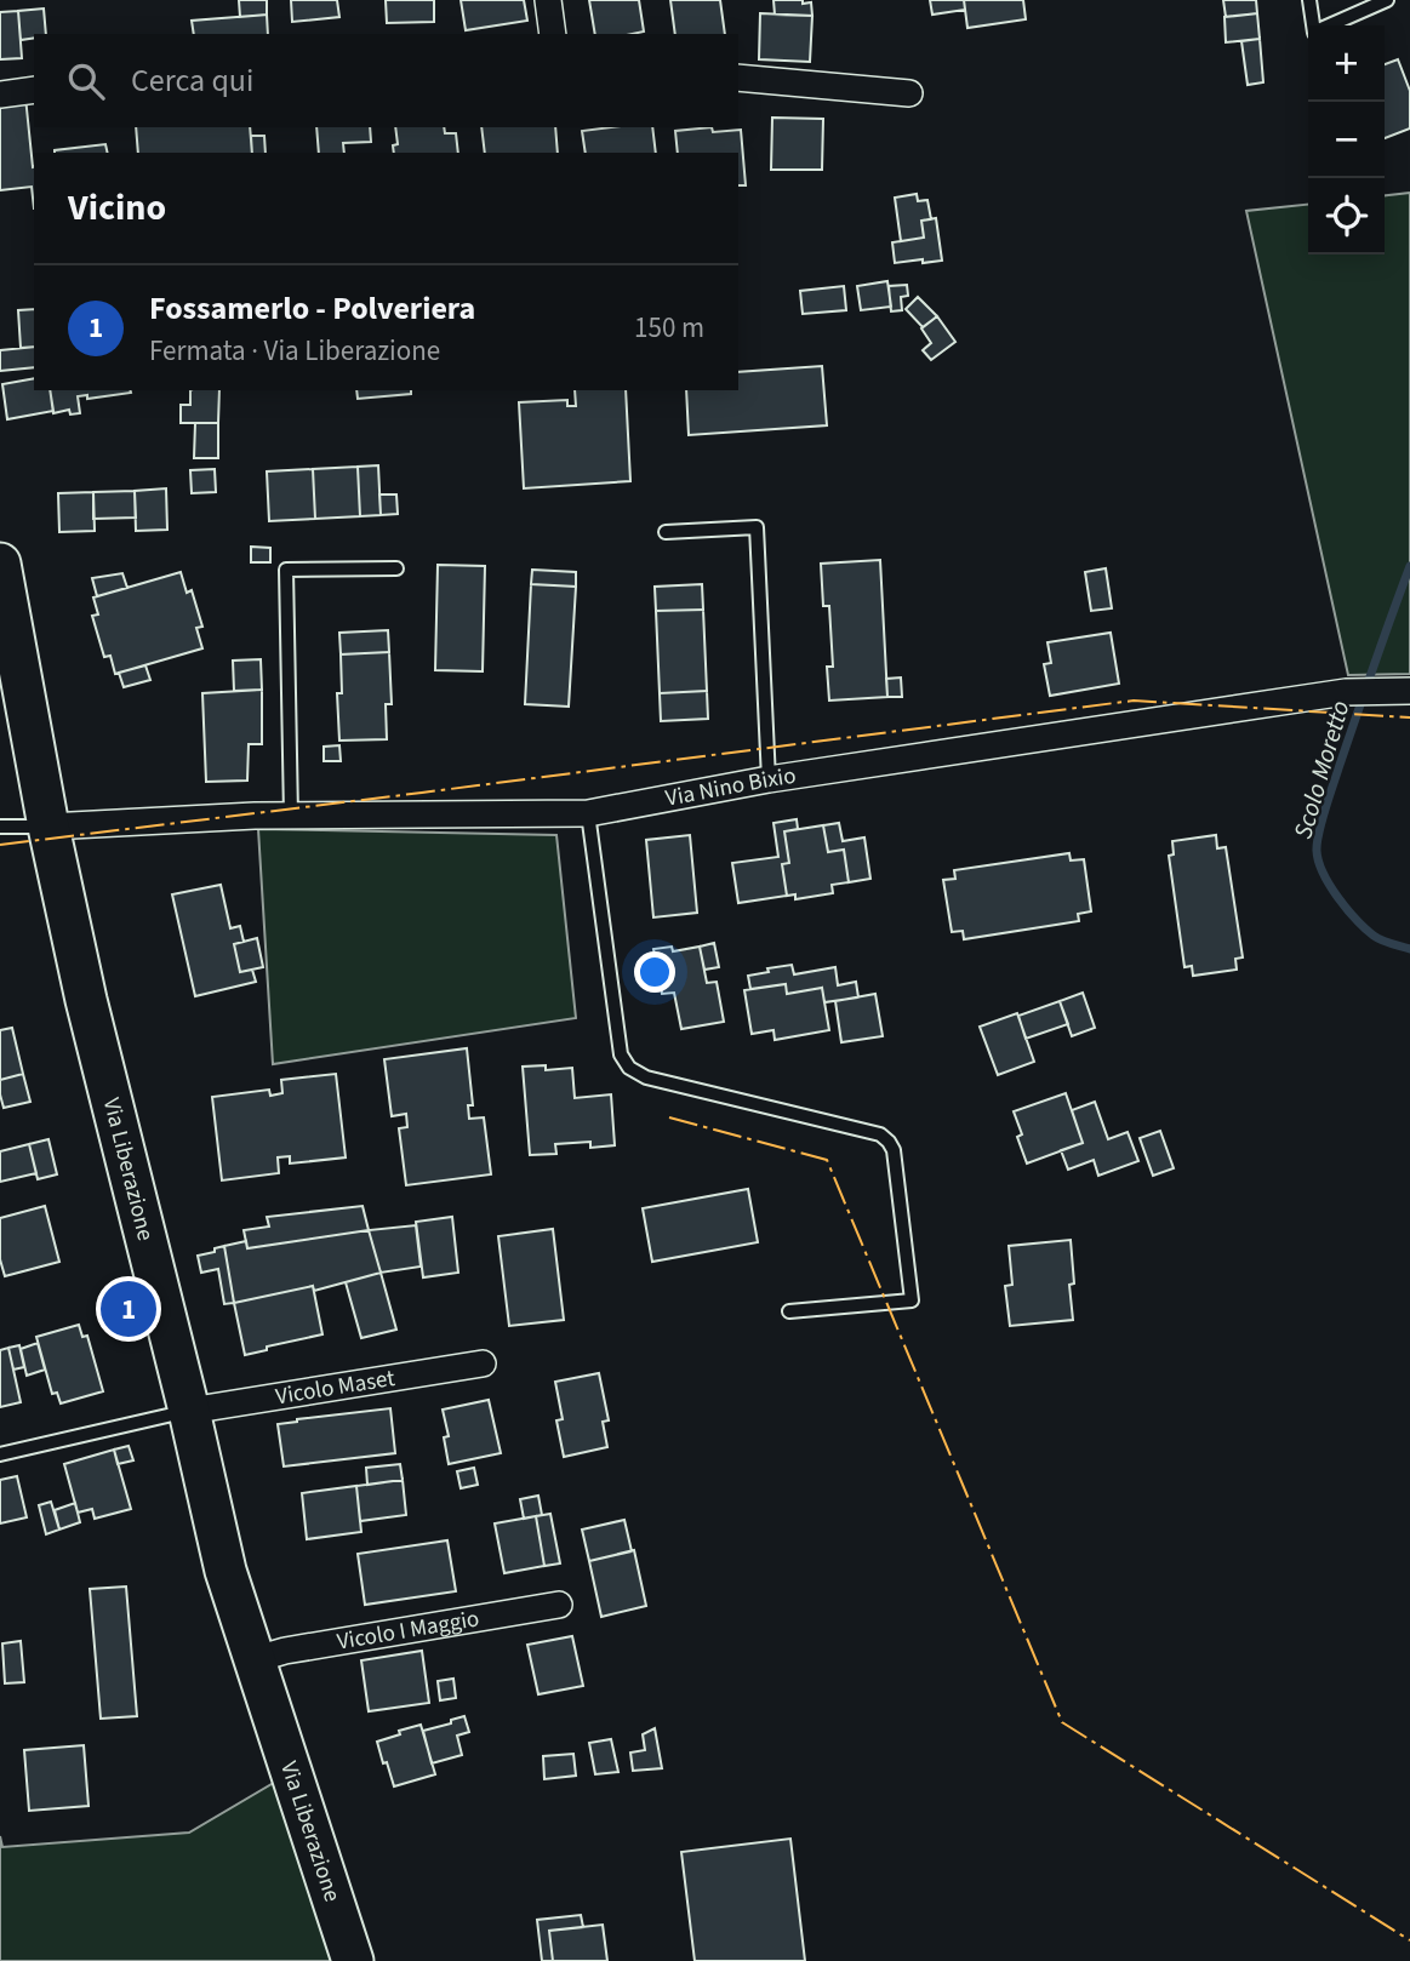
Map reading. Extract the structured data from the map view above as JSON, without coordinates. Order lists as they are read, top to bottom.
{
  "streets": {
    "main road": ["Via Liberazione"],
    "street": ["Via Nino Bixio", "Vicolo Maset", "Vicolo I Maggio"]
  },
  "crossings": [
    ["Via Nino Bixio", "Via Liberazione"],
    ["Via Liberazione", "Vicolo Maset"],
    ["Via Liberazione", "Vicolo I Maggio"]
  ],
  "water": ["Scolo Moretto"],
  "page": {
    "map_buttons": ["+", "−"],
    "search": "Cerca qui",
    "heading": "Vicino",
    "list": [
      {
        "mark": "1",
        "name": "Fossamerlo - Polveriera",
        "note": "Fermata · Via Liberazione",
        "value": "150 m"
      }
    ],
    "pins": "1"
  }
}
